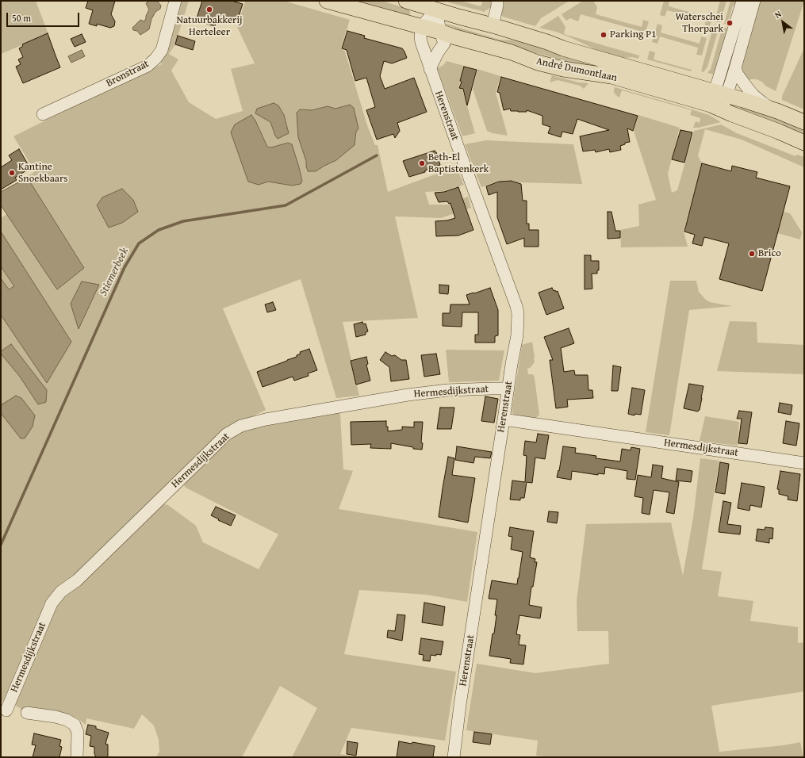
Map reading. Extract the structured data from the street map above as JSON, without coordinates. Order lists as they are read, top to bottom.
{
  "streets": {
    "main road": ["André Dumontlaan"],
    "street": ["Bronstraat", "Herenstraat", "Hermesdijkstraat"]
  },
  "crossings": [
    ["André Dumontlaan", "Herenstraat"],
    ["Herenstraat", "Hermesdijkstraat"]
  ],
  "water": ["Stiemerbeek"],
  "places": [
    "Natuurbakkerij Herteleer",
    "Waterschei Thorpark",
    "Parking P1",
    "Beth-El Baptistenkerk",
    "Kantine Snoekbaars",
    "Brico"
  ],
  "scale_bar": "50 m",
  "north": "top left"
}
